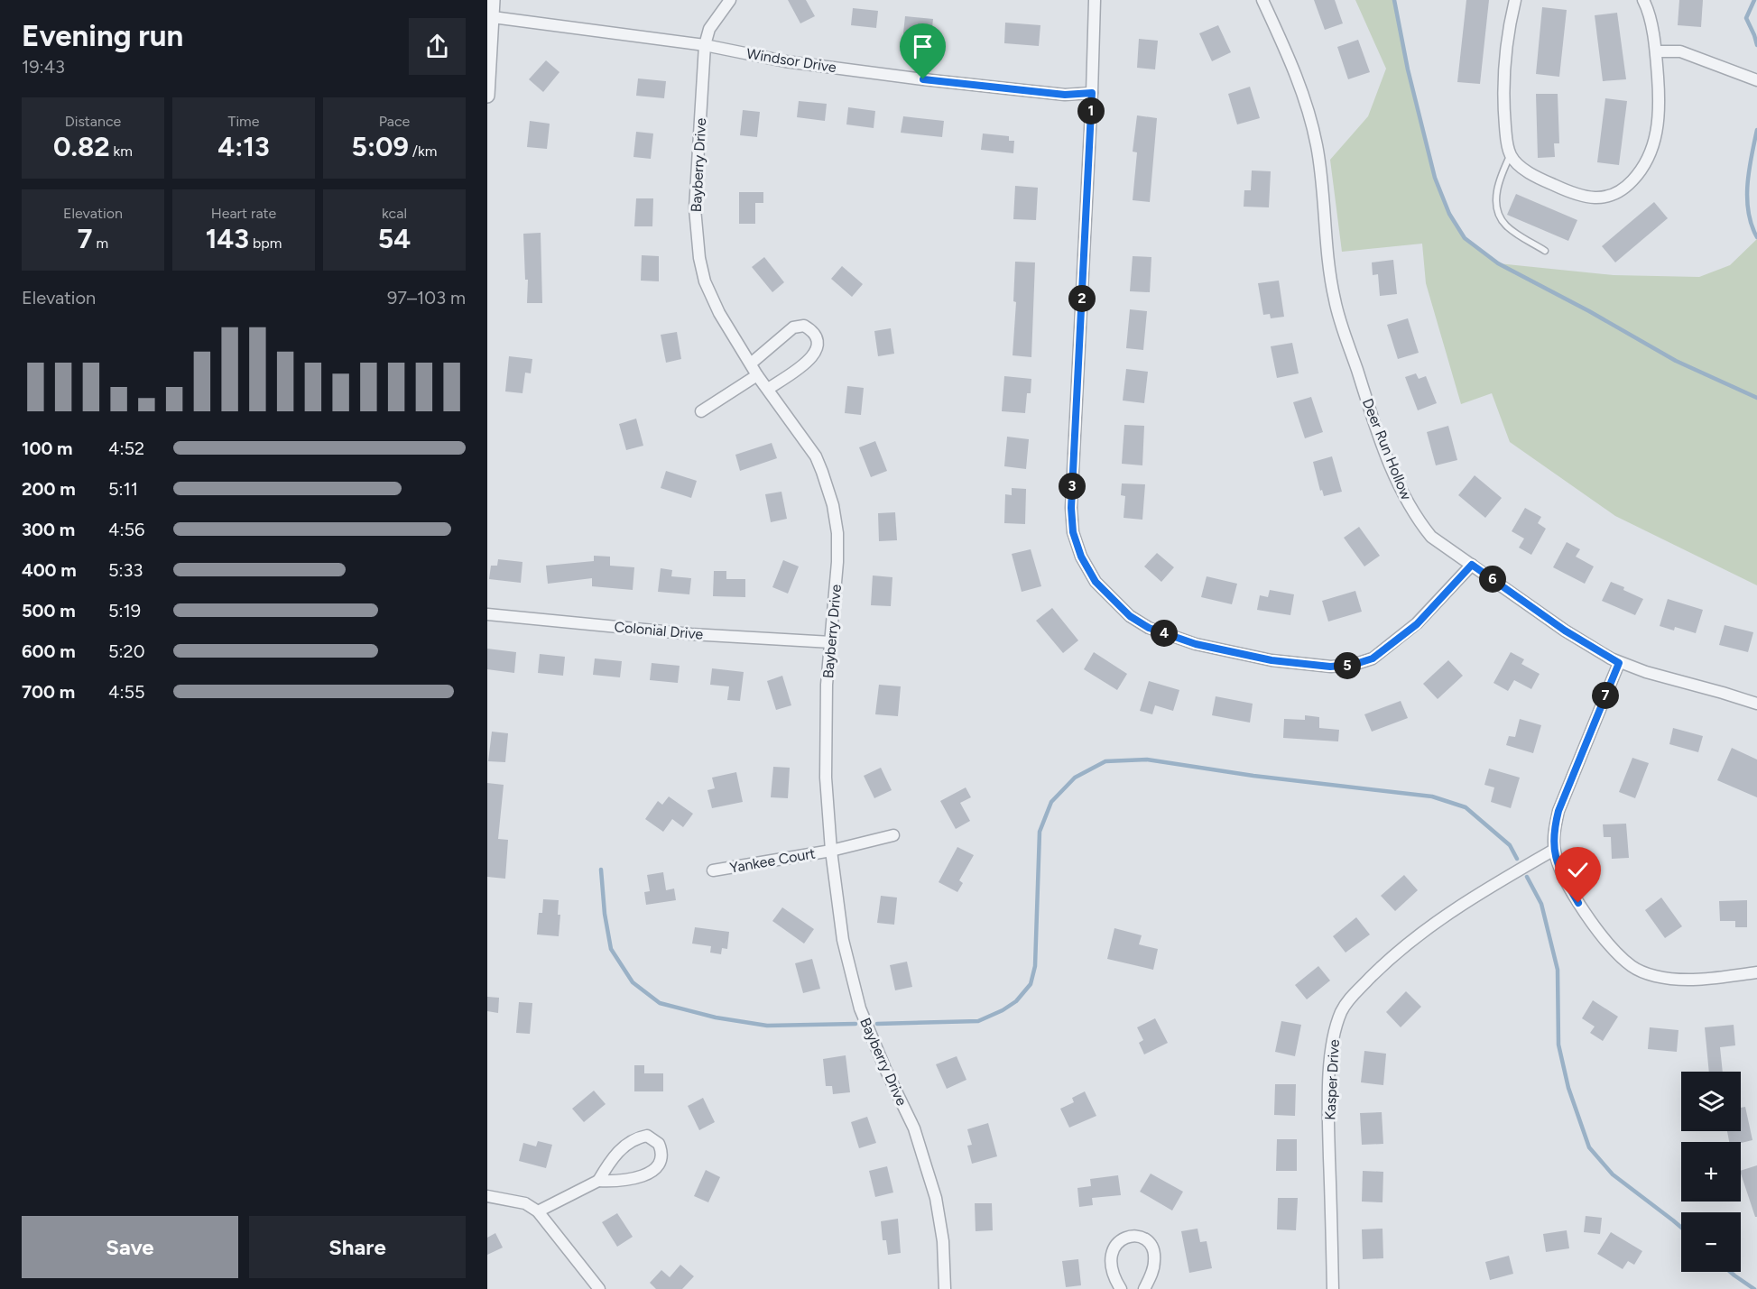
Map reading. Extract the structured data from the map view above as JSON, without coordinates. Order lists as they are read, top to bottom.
{
  "streets": {
    "street": [
      "Windsor Drive",
      "Bayberry Drive",
      "Deer Run Hollow",
      "Colonial Drive",
      "Yankee Court",
      "Kasper Drive"
    ]
  },
  "crossings": [
    ["Windsor Drive", "Bayberry Drive"],
    ["Bayberry Drive", "Colonial Drive"],
    ["Bayberry Drive", "Yankee Court"]
  ],
  "page": {
    "heading": ["Evening run", "19:43"],
    "stats": [
      ["Distance", "0.82 km"],
      ["Time", "4:13"],
      ["Pace", "5:09 /km"],
      ["Elevation", "7 m"],
      ["Heart rate", "143 bpm"],
      ["kcal", "54"]
    ],
    "pins": [
      "1",
      "2",
      "3",
      "6",
      "4",
      "5",
      "7"
    ],
    "chart": ["Elevation", "97–103 m"],
    "list": [
      {
        "name": "100 m",
        "note": "4:52"
      },
      {
        "name": "200 m",
        "note": "5:11"
      },
      {
        "name": "300 m",
        "note": "4:56"
      },
      {
        "name": "400 m",
        "note": "5:33"
      },
      {
        "name": "500 m",
        "note": "5:19"
      },
      {
        "name": "600 m",
        "note": "5:20"
      },
      {
        "name": "700 m",
        "note": "4:55"
      }
    ],
    "map_buttons": ["+", "−"],
    "buttons": ["Save", "Share"]
  }
}
